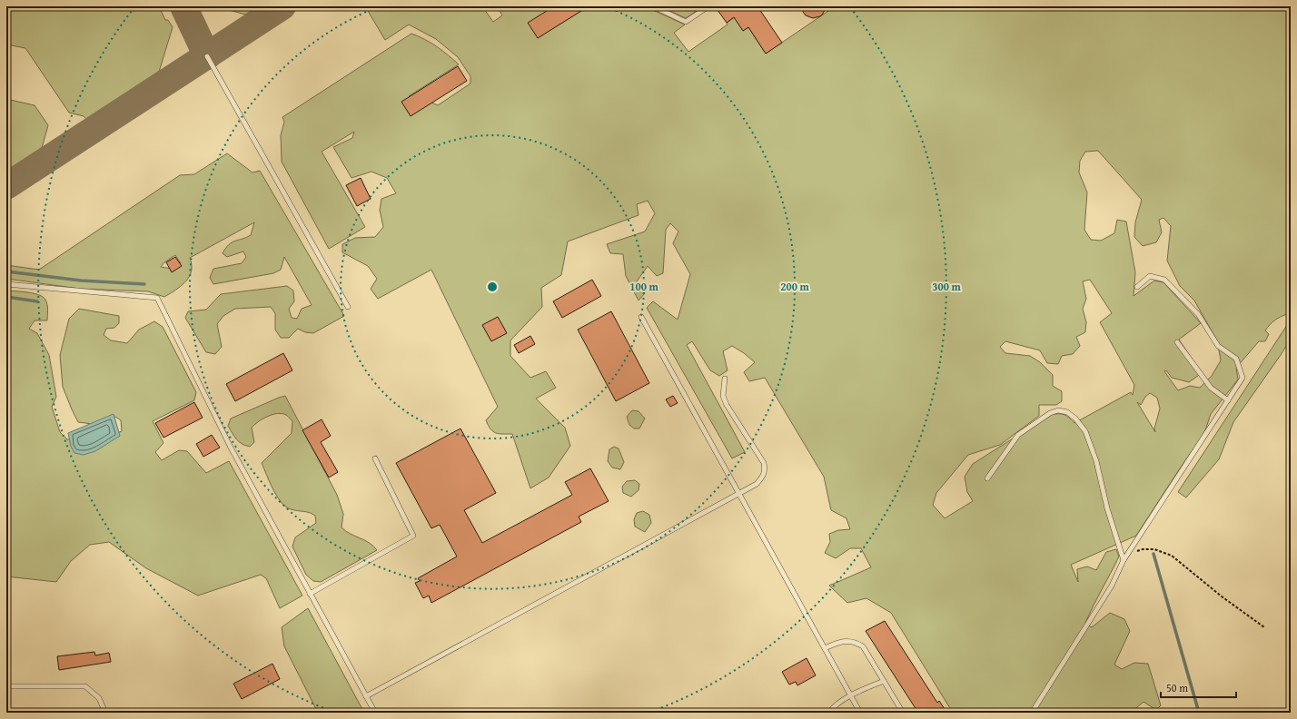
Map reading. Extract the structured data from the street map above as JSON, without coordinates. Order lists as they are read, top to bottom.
{
  "scale_bar": "50 m",
  "rings": ["100 m", "200 m", "300 m"]
}
